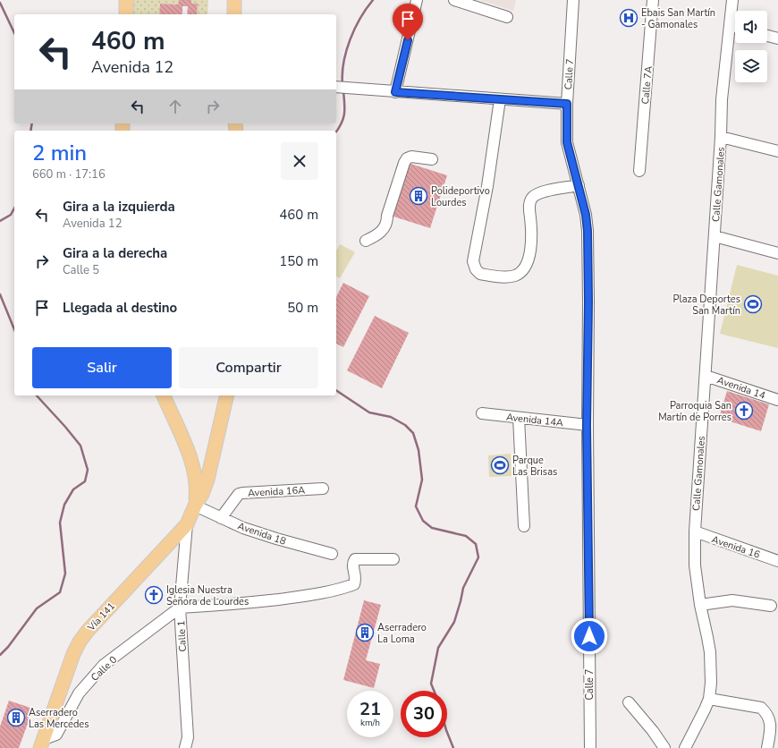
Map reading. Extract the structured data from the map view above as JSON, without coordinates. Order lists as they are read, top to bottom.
{
  "streets": {
    "main road": ["Vía 141"],
    "street": [
      "Calle 7",
      "Calle 7A",
      "Calle Gamonales",
      "Avenida 14",
      "Avenida 14A",
      "Avenida 16A",
      "Avenida 18",
      "Avenida 16",
      "Calle 1",
      "Calle 0"
    ]
  },
  "crossings": [
    ["Calle 7", "Avenida 14A"],
    ["Calle Gamonales", "Avenida 14"],
    ["Calle Gamonales", "Avenida 16"],
    ["Avenida 16A", "Avenida 18"],
    ["Avenida 18", "Vía 141"],
    ["Vía 141", "Calle 1"],
    ["Vía 141", "Calle 0"],
    ["Calle 1", "Calle 0"]
  ],
  "places": {
    "hospital": ["Ebais San Martín - Gamonales"],
    "building": ["Polideportivo Lourdes", "Aserradero La Loma", "Aserradero Las Mercedes"],
    "sports": ["Plaza Deportes San Martín", "Parque Las Brisas"],
    "church": ["Parroquia San Martín de Porres", "Iglesia Nuestra Señora de Lourdes"]
  },
  "page": {
    "turn": ["460 m", "Avenida 12"],
    "heading": ["2 min", "660 m · 17:16"],
    "list": [
      {
        "name": "Gira a la izquierda",
        "note": "Avenida 12",
        "value": "460 m"
      },
      {
        "name": "Gira a la derecha",
        "note": "Calle 5",
        "value": "150 m"
      },
      {
        "name": "Llegada al destino",
        "value": "50 m"
      }
    ],
    "buttons": ["Salir", "Compartir"],
    "speed": "21 km/h",
    "limit": "30"
  }
}
